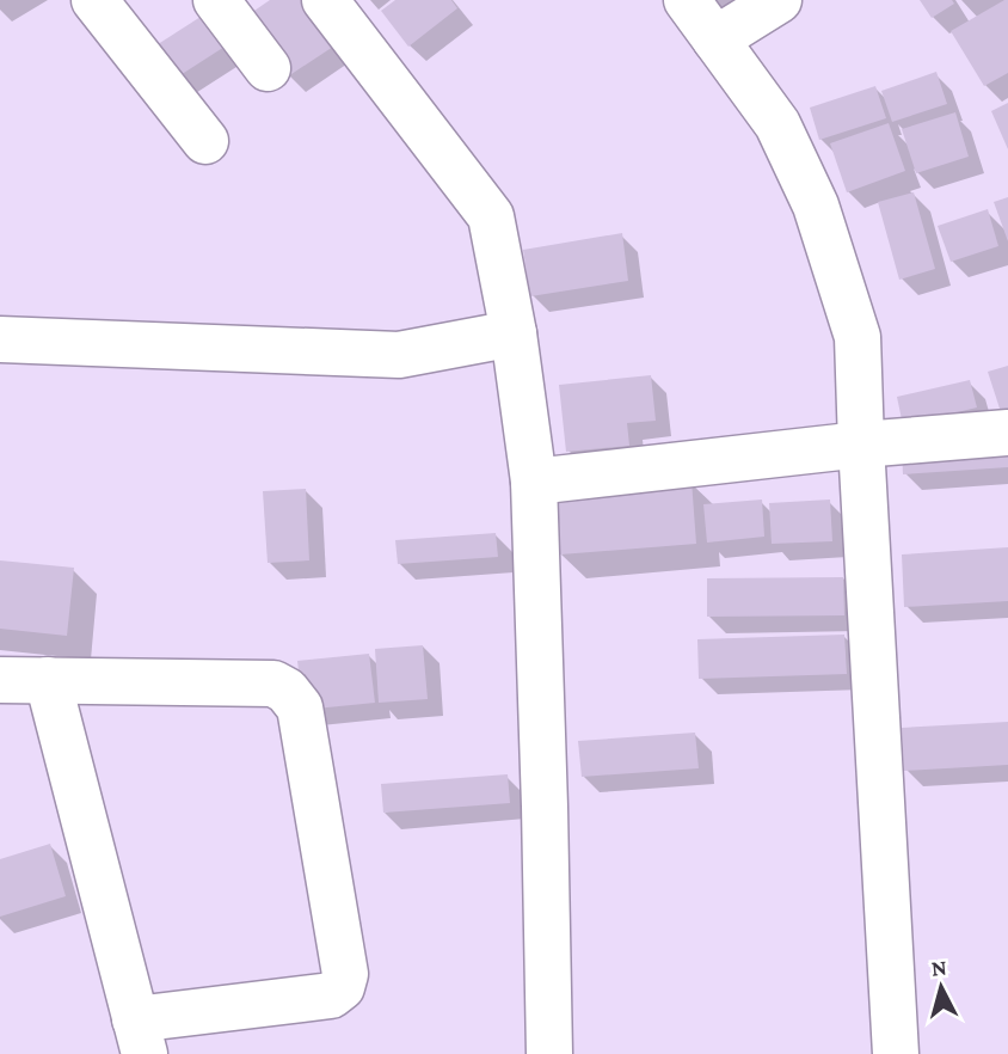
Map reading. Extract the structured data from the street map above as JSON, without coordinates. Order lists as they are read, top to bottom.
{
  "north": "top"
}
